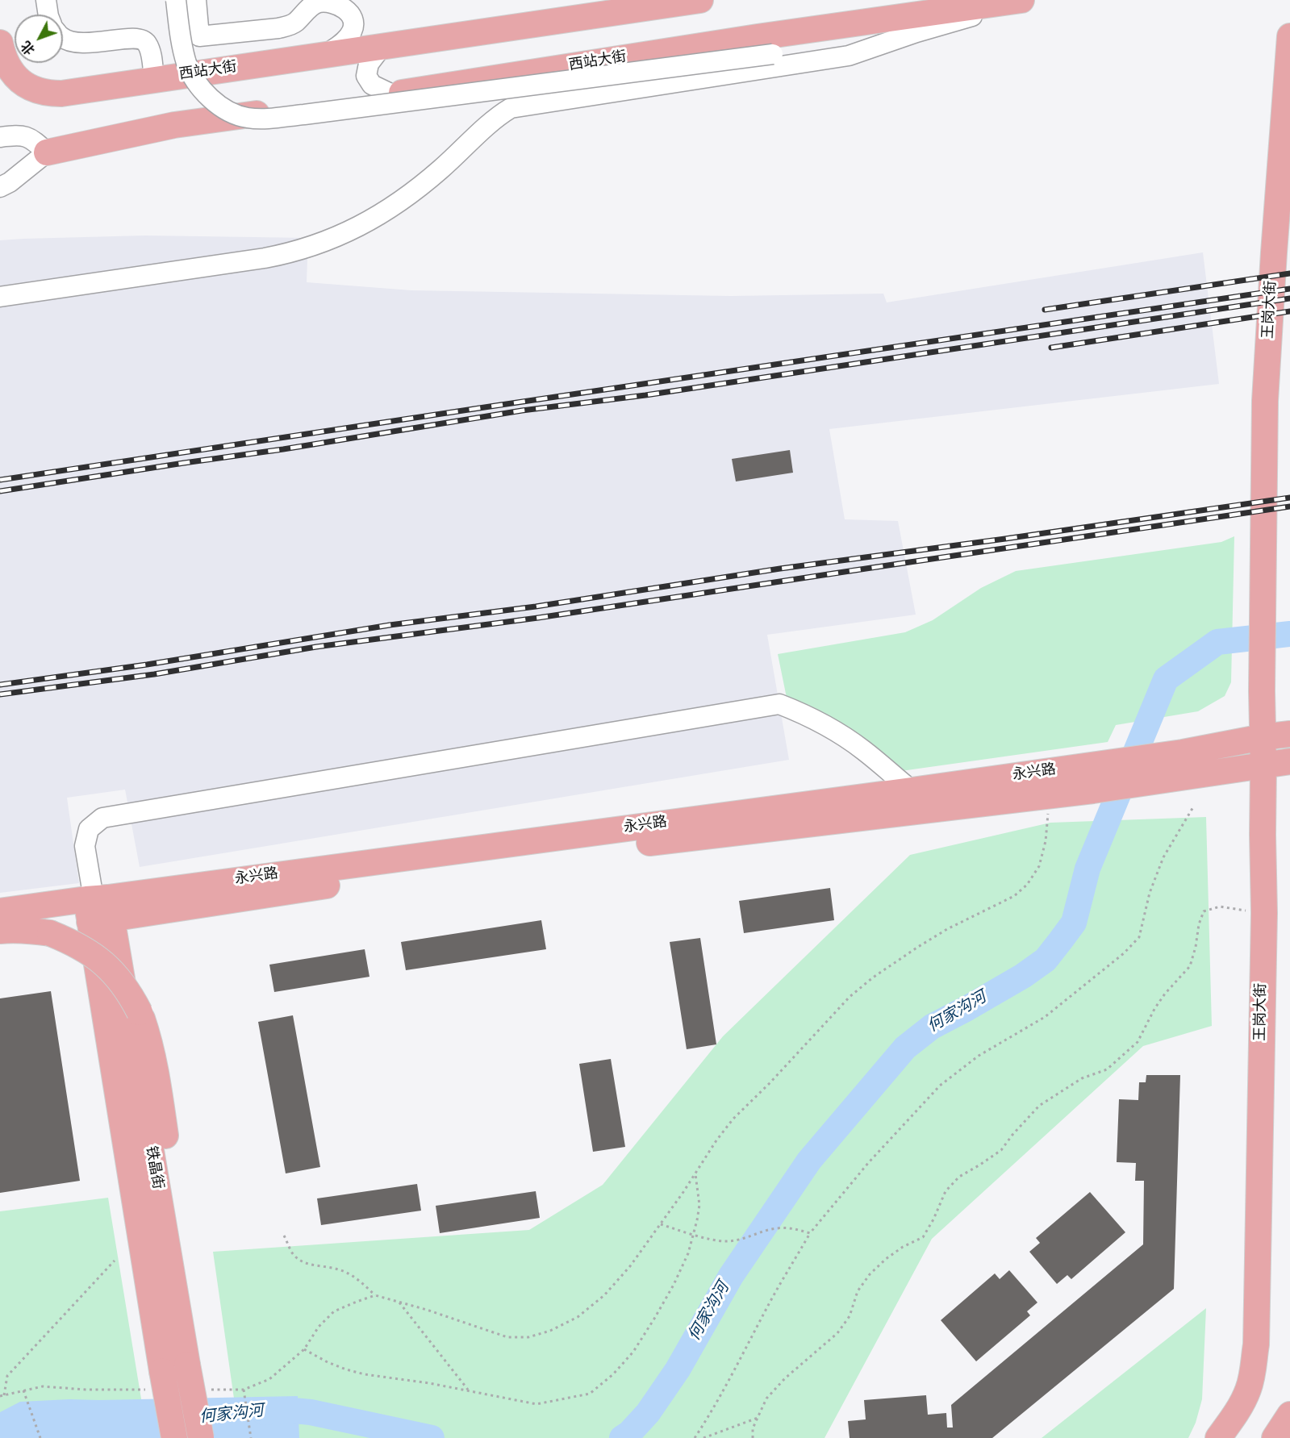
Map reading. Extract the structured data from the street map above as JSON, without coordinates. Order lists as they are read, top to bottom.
{
  "streets": {
    "main road": [
      "西站大街",
      "王岗大街",
      "永兴路",
      "铁晶街"
    ]
  },
  "crossings": [
    ["王岗大街", "永兴路"],
    ["永兴路", "铁晶街"]
  ],
  "water": ["何家沟河"],
  "north": "bottom left"
}
